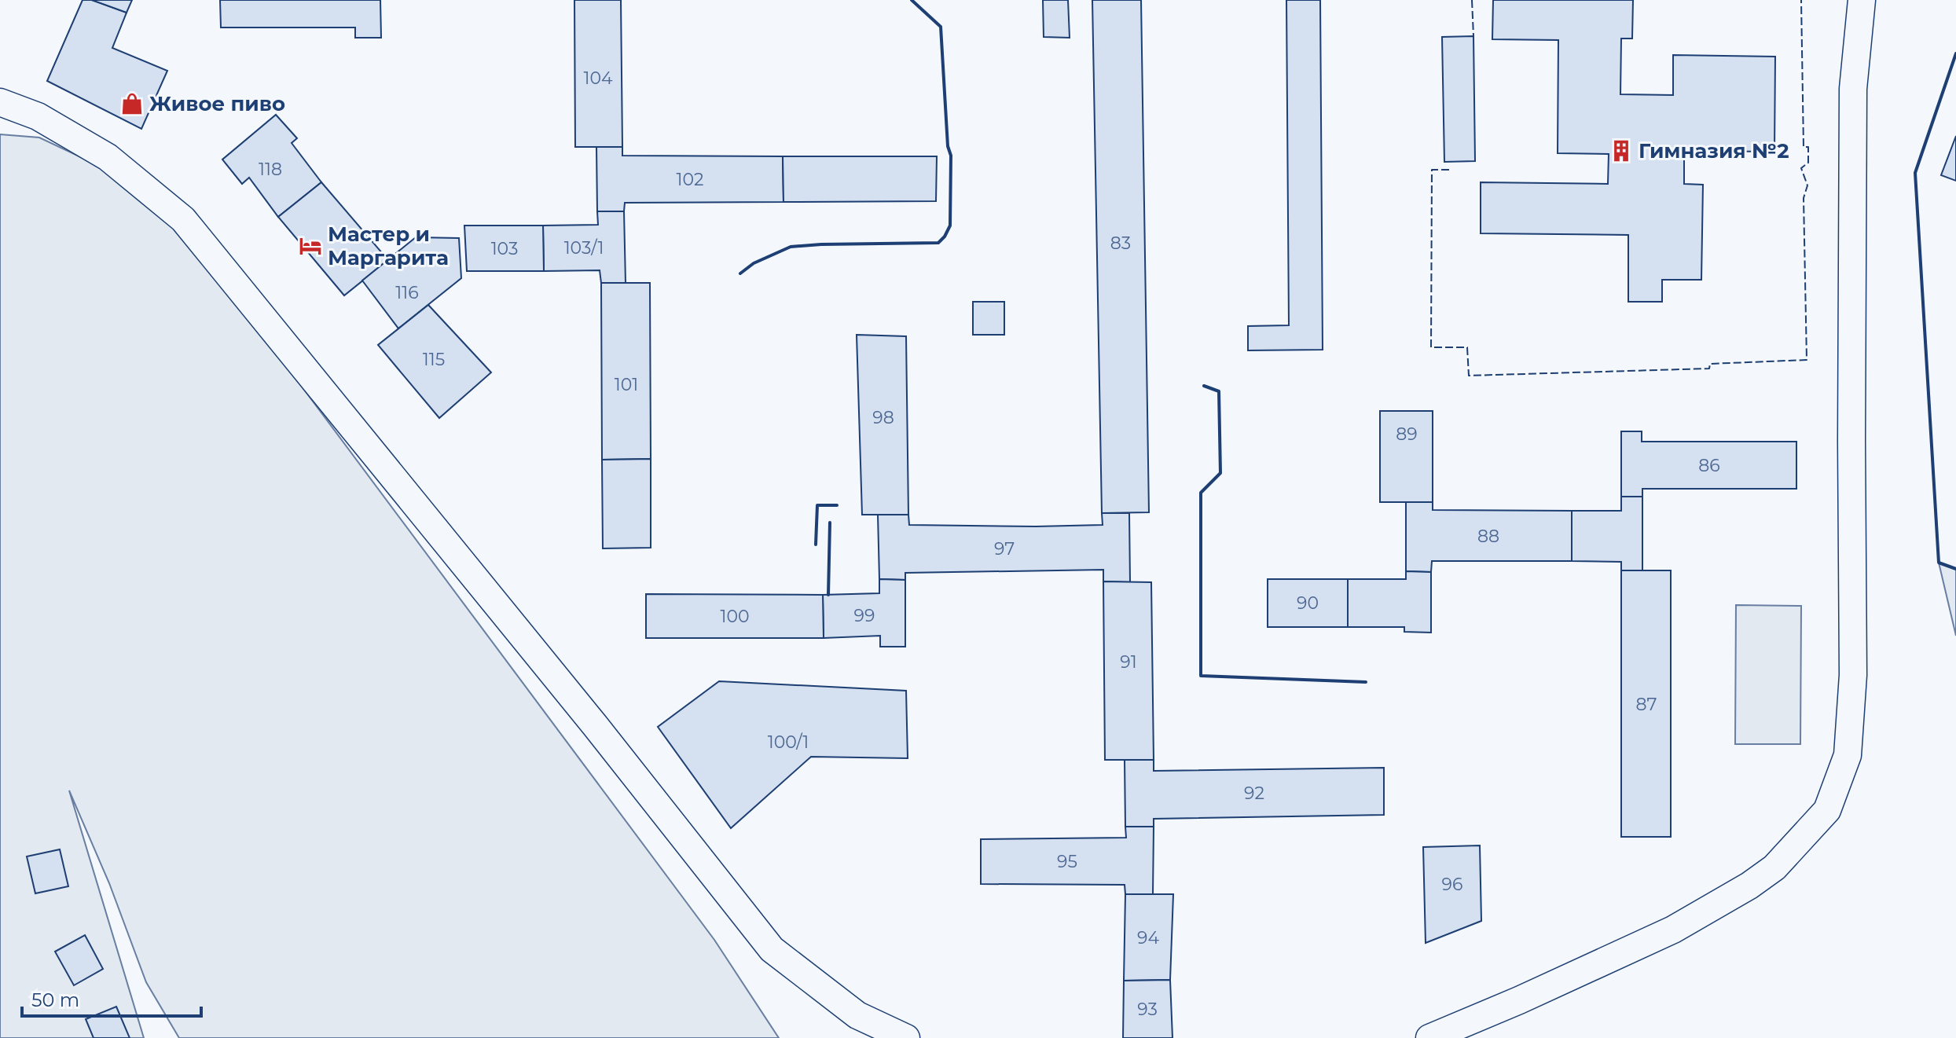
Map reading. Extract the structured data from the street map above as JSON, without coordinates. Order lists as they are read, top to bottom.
{
  "places": {
    "shop": ["Живое пиво"],
    "building": ["Гимназия №2"],
    "hotel": ["Мастер и Маргарита"]
  },
  "house_numbers": [
    "104",
    "118",
    "102",
    "83",
    "103/1",
    "103",
    "116",
    "115",
    "101",
    "98",
    "89",
    "86",
    "88",
    "97",
    "90",
    "99",
    "100",
    "91",
    "87",
    "100/1",
    "92",
    "95",
    "96",
    "94",
    "93"
  ],
  "scale_bar": "50 m"
}
